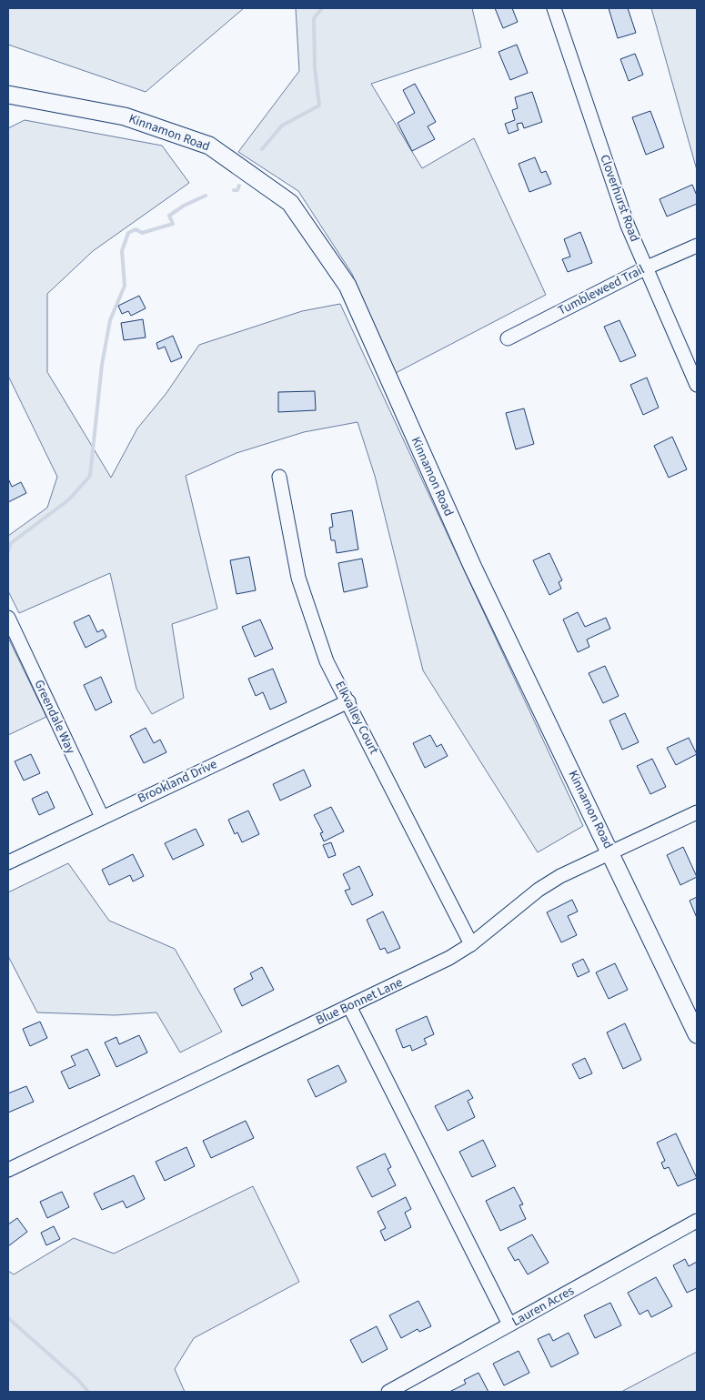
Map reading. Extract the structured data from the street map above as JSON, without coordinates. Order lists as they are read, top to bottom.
{
  "streets": {
    "main road": ["Kinnamon Road"],
    "street": [
      "Cloverhurst Road",
      "Tumbleweed Trail",
      "Greendale Way",
      "Elkvalley Court",
      "Brookland Drive",
      "Blue Bonnet Lane",
      "Lauren Acres"
    ]
  },
  "crossings": [
    ["Kinnamon Road", "Blue Bonnet Lane"],
    ["Cloverhurst Road", "Tumbleweed Trail"],
    ["Greendale Way", "Brookland Drive"],
    ["Elkvalley Court", "Brookland Drive"],
    ["Elkvalley Court", "Blue Bonnet Lane"]
  ]
}
